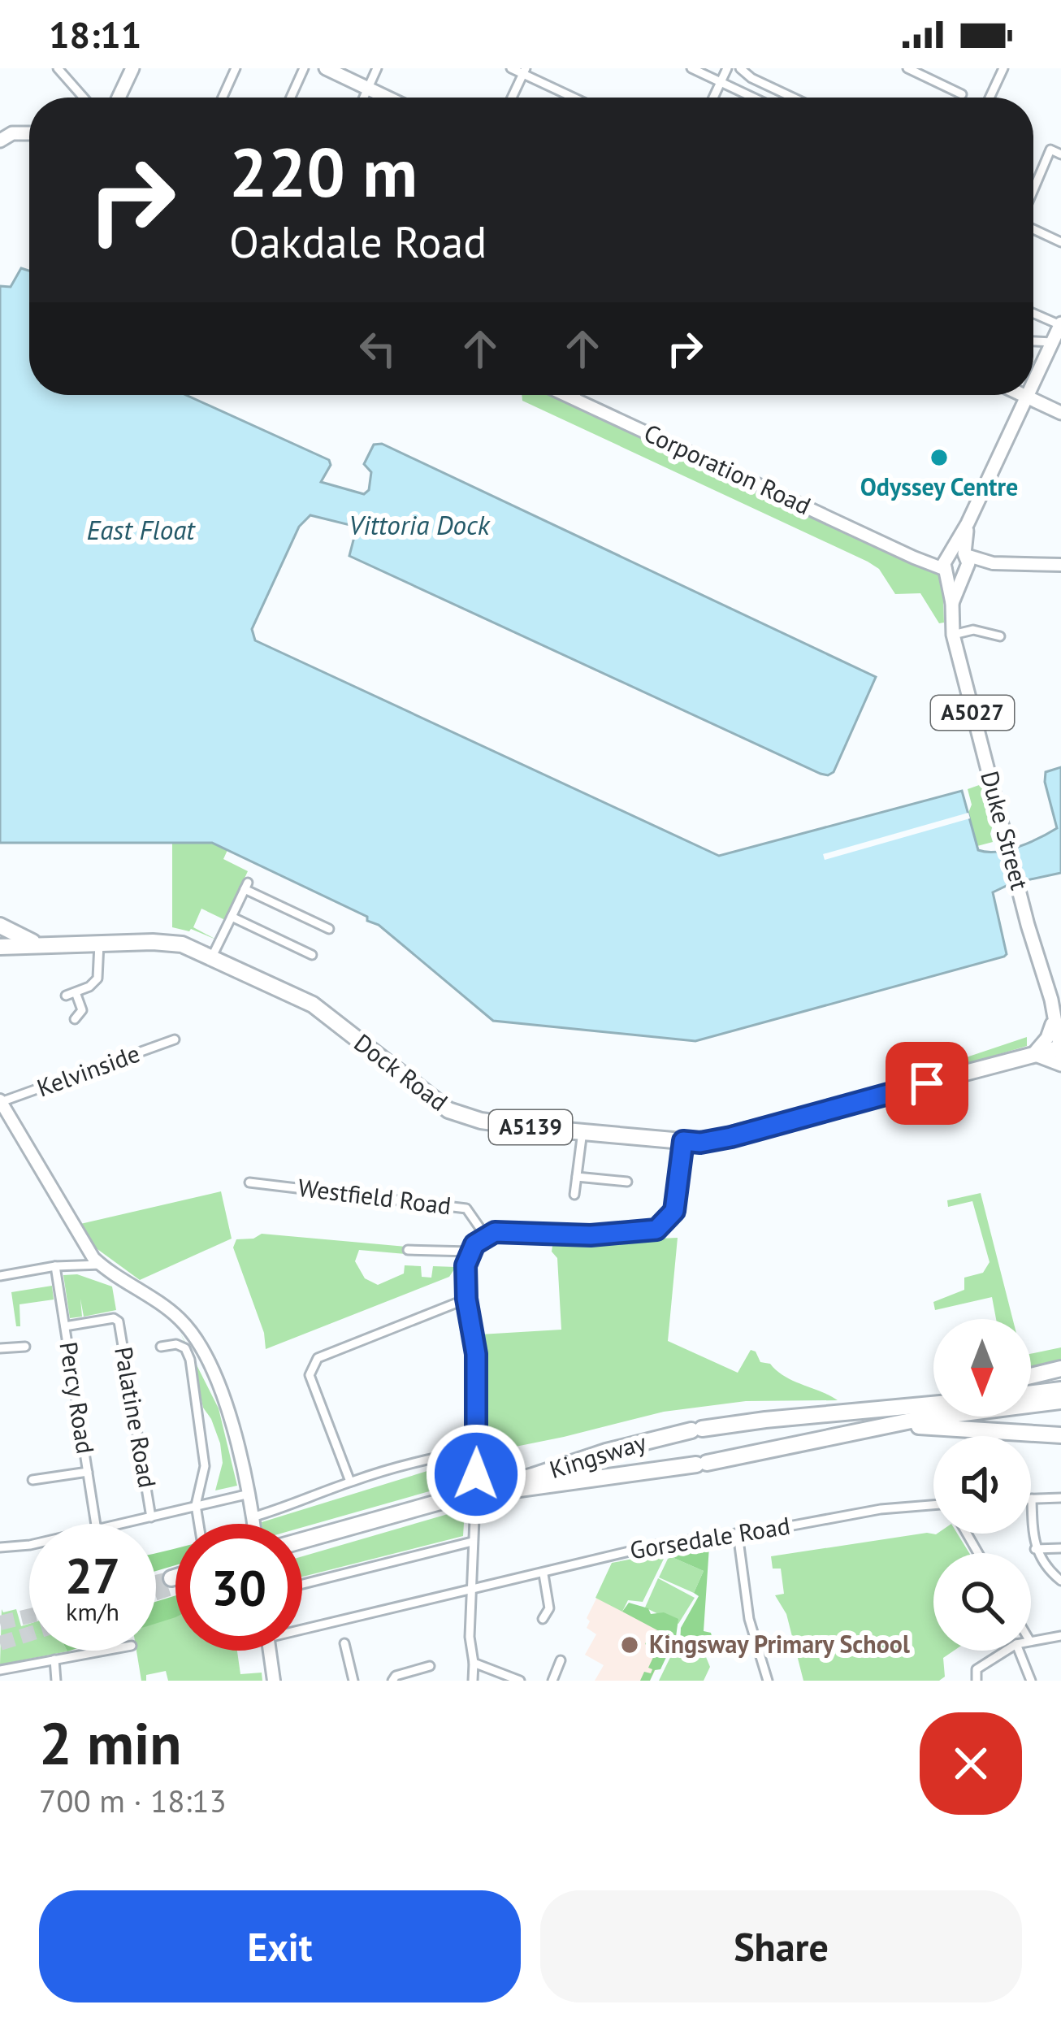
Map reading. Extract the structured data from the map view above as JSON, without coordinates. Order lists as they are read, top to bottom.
{
  "streets": {
    "highway": ["Dock Road", "A5139", "Kingsway"],
    "main road": ["Corporation Road", "A5027", "Duke Street"],
    "street": [
      "Kelvinside",
      "Westfield Road",
      "Percy Road",
      "Palatine Road",
      "Gorsedale Road"
    ]
  },
  "crossings": [
    ["Corporation Road", "Duke Street"],
    ["Duke Street", "Dock Road"],
    ["Percy Road", "Palatine Road"]
  ],
  "water": ["Vittoria Dock", "East Float"],
  "places": ["Odyssey Centre", "Kingsway Primary School"],
  "north": "bottom",
  "page": {
    "status": "18:11",
    "turn": ["220 m", "Oakdale Road"],
    "speed": "27 km/h",
    "limit": "30",
    "heading": ["2 min", "700 m · 18:13"],
    "buttons": ["Exit", "Share"]
  }
}
